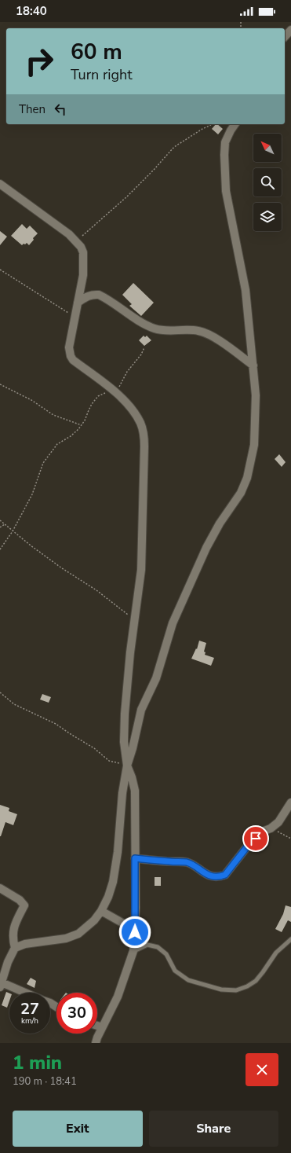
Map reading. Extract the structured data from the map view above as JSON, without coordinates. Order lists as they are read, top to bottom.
{
  "north": "top left",
  "page": {
    "status": "18:40",
    "turn": ["60 m", "Turn right"],
    "then": "Then",
    "speed": "27 km/h",
    "limit": "30",
    "heading": ["1 min", "190 m · 18:41"],
    "buttons": ["Exit", "Share"]
  }
}
